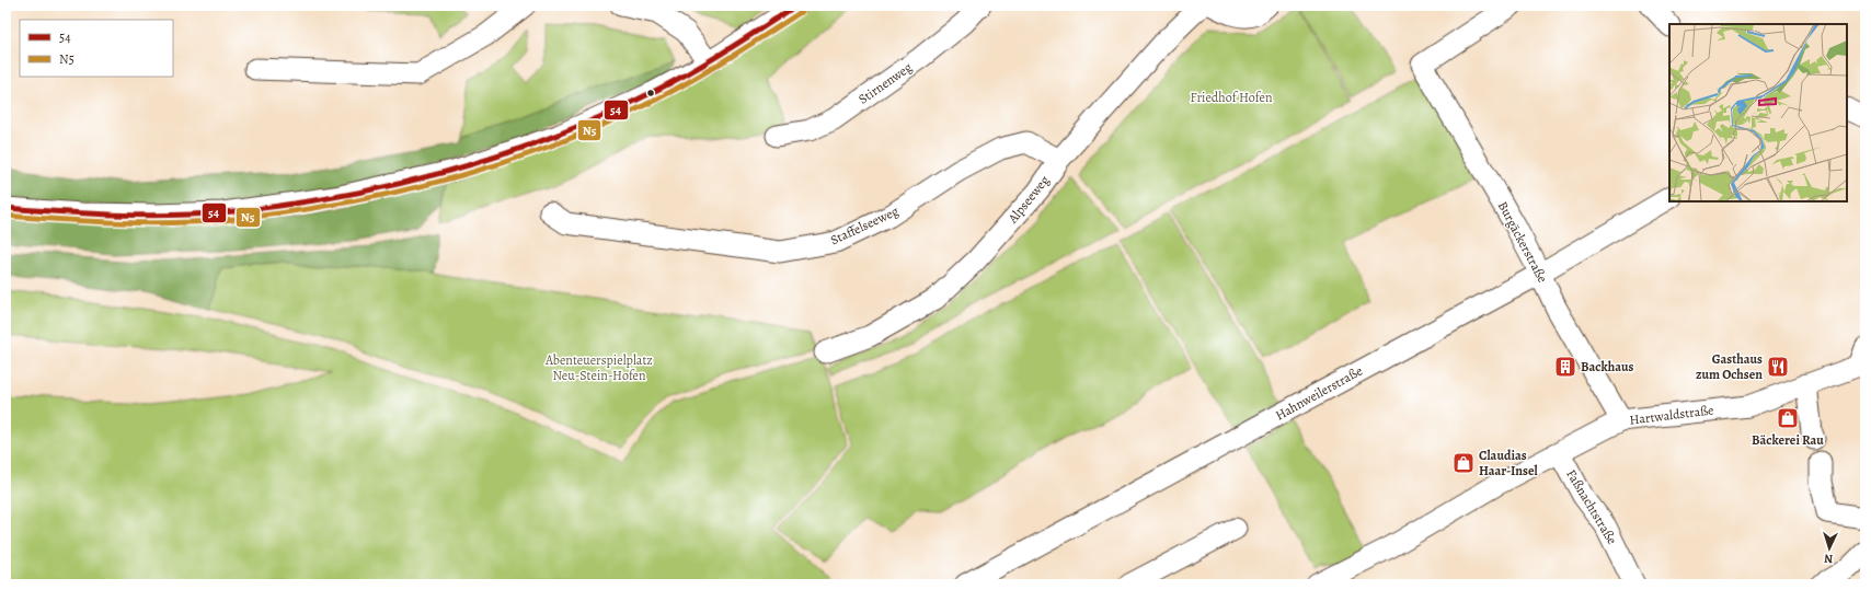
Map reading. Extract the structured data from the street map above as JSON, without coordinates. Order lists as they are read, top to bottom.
{
  "streets": {
    "street": [
      "Stirnenweg",
      "Alpseeweg",
      "Staffelseeweg",
      "Burgäckerstraße",
      "Hahnweilerstraße",
      "Hartwaldstraße",
      "Faßnachtstraße"
    ]
  },
  "crossings": [
    ["Alpseeweg", "Staffelseeweg"],
    ["Burgäckerstraße", "Hahnweilerstraße"],
    ["Burgäckerstraße", "Hartwaldstraße"],
    ["Hartwaldstraße", "Faßnachtstraße"]
  ],
  "parks": ["Friedhof Hofen", "Abenteuerspielplatz Neu-Stein-Hofen"],
  "places": {
    "building": ["Backhaus"],
    "restaurant": ["Gasthaus zum Ochsen"],
    "shop": ["Bäckerei Rau", "Claudias Haar-Insel"]
  },
  "lines": ["transit line 54", "transit line N5"],
  "legend": ["54", "N5"],
  "north": "bottom"
}
